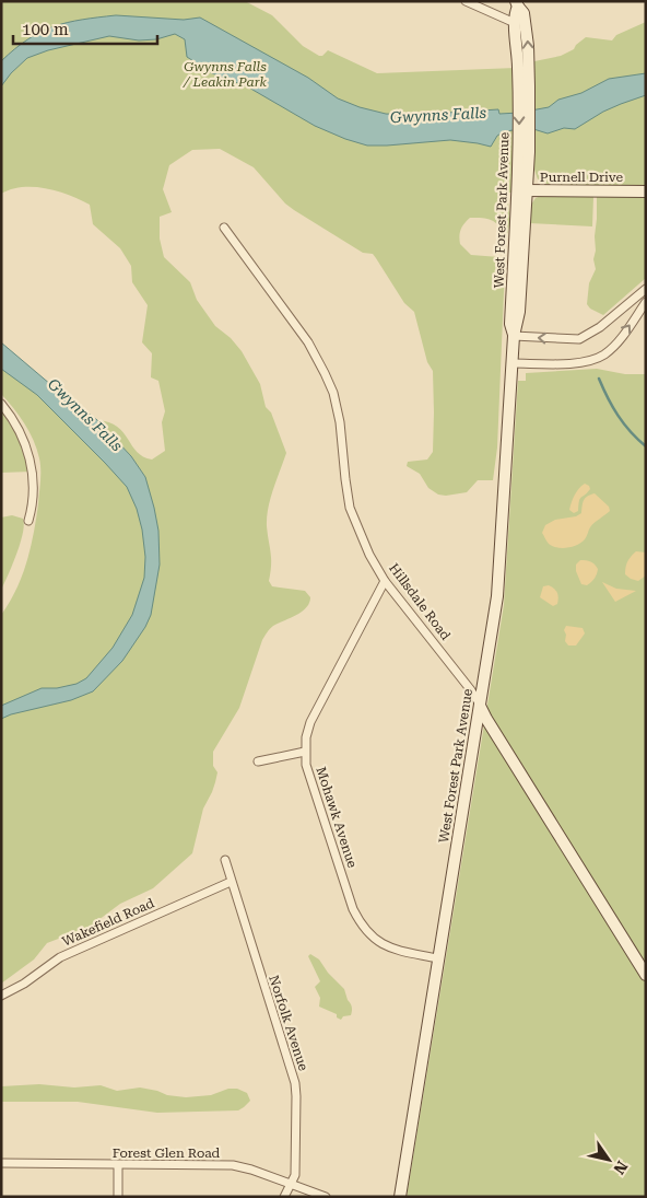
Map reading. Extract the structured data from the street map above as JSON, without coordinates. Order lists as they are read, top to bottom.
{
  "streets": {
    "main road": ["Purnell Drive", "West Forest Park Avenue", "Hillsdale Road"],
    "street": [
      "Mohawk Avenue",
      "Wakefield Road",
      "Norfolk Avenue",
      "Forest Glen Road"
    ]
  },
  "crossings": [
    ["Purnell Drive", "West Forest Park Avenue"],
    ["West Forest Park Avenue", "Hillsdale Road"],
    ["West Forest Park Avenue", "Mohawk Avenue"],
    ["Hillsdale Road", "Mohawk Avenue"],
    ["Wakefield Road", "Norfolk Avenue"],
    ["Norfolk Avenue", "Forest Glen Road"]
  ],
  "water": ["Gwynns Falls"],
  "parks": ["Gwynns Falls / Leakin Park"],
  "scale_bar": "100 m",
  "north": "bottom right"
}
